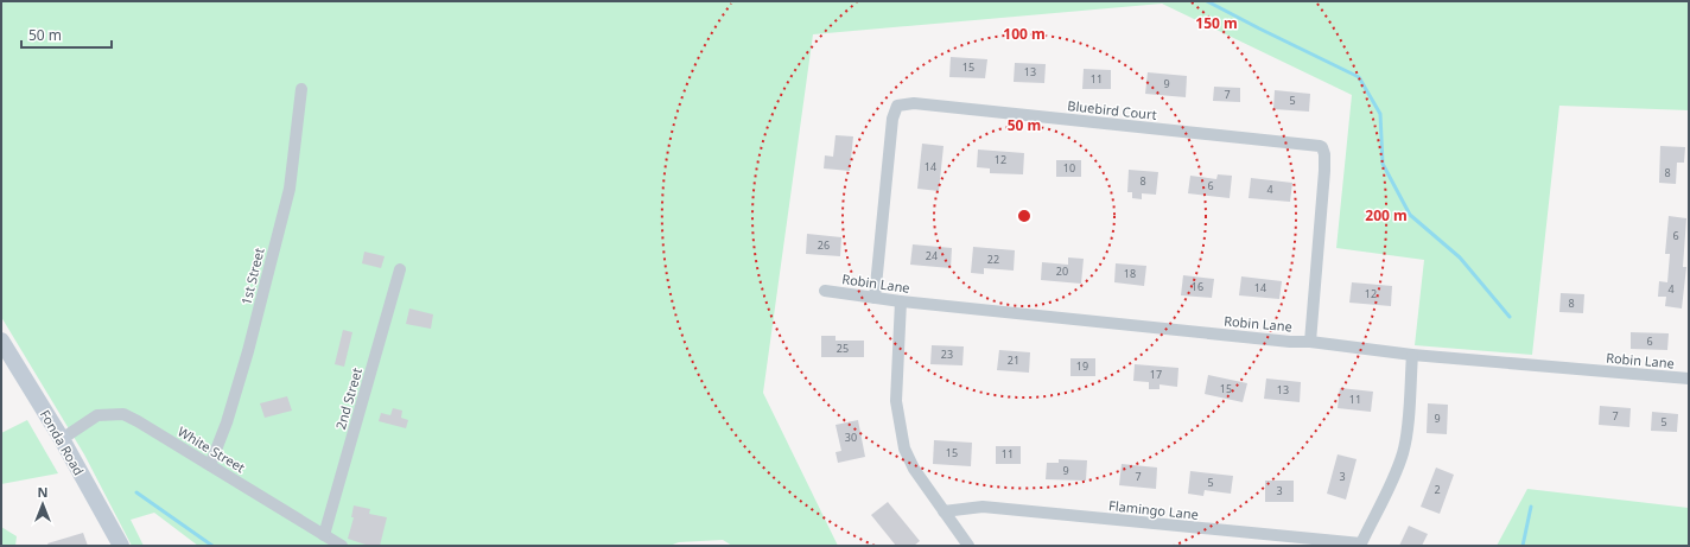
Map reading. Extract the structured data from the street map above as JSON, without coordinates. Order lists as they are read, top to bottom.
{
  "streets": {
    "street": [
      "Bluebird Court",
      "1st Street",
      "Robin Lane",
      "2nd Street",
      "Fonda Road",
      "White Street",
      "Flamingo Lane"
    ]
  },
  "crossings": [
    ["Bluebird Court", "Robin Lane"],
    ["1st Street", "White Street"],
    ["2nd Street", "White Street"],
    ["Fonda Road", "White Street"]
  ],
  "house_numbers": [
    "15",
    "13",
    "11",
    "9",
    "7",
    "5",
    "12",
    "14",
    "10",
    "8",
    "8",
    "6",
    "4",
    "6",
    "26",
    "24",
    "22",
    "20",
    "18",
    "16",
    "14",
    "4",
    "12",
    "8",
    "6",
    "25",
    "23",
    "21",
    "19",
    "17",
    "15",
    "13",
    "11",
    "7",
    "9",
    "5",
    "30",
    "15",
    "11",
    "9",
    "7",
    "3",
    "5",
    "2",
    "3"
  ],
  "scale_bar": "50 m",
  "north": "top",
  "rings": [
    "150 m",
    "100 m",
    "50 m",
    "200 m"
  ]
}
